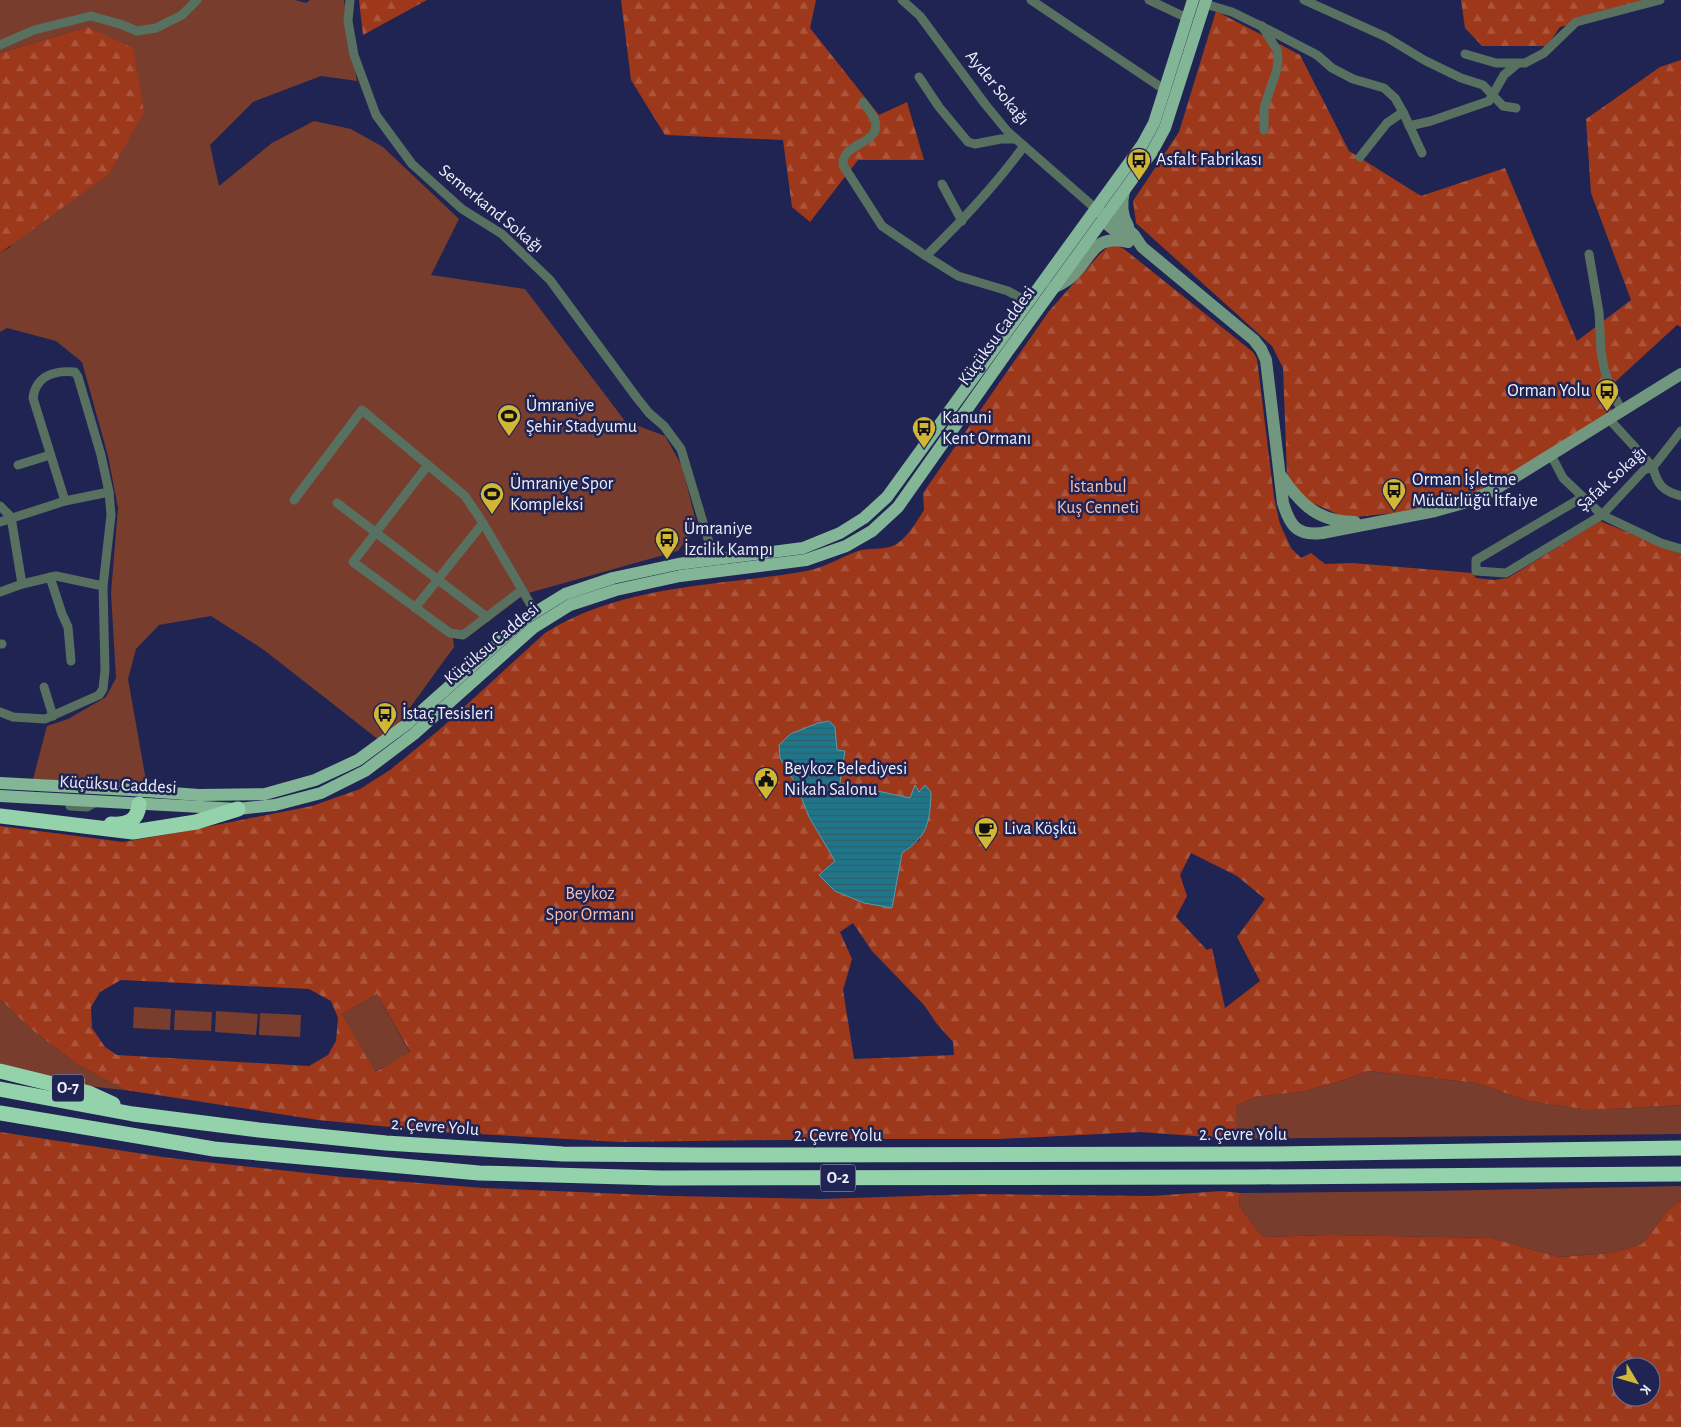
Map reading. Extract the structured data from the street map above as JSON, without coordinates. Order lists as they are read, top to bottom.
{
  "streets": {
    "highway": ["O-7", "2. Çevre Yolu", "O-2"],
    "main road": ["Küçüksu Caddesi"],
    "street": ["Ayder Sokağı", "Semerkand Sokağı", "Şafak Sokağı"]
  },
  "crossings": [
    ["Ayder Sokağı", "Küçüksu Caddesi"],
    ["Semerkand Sokağı", "Küçüksu Caddesi"],
    ["O-7", "2. Çevre Yolu"]
  ],
  "parks": ["İstanbul Kuş Cenneti", "Beykoz Spor Ormanı"],
  "places": {
    "bus stop": [
      "Asfalt Fabrikası",
      "Orman Yolu",
      "Kanuni Kent Ormanı",
      "Orman İşletme Müdürlüğü İtfaiye",
      "Ümraniye İzcilik Kampı",
      "İstaç Tesisleri"
    ],
    "sports": ["Ümraniye Şehir Stadyumu", "Ümraniye Spor Kompleksi"],
    "public building": ["Beykoz Belediyesi Nikah Salonu"],
    "cafe": ["Liva Köşkü"]
  },
  "north": "bottom right"
}
